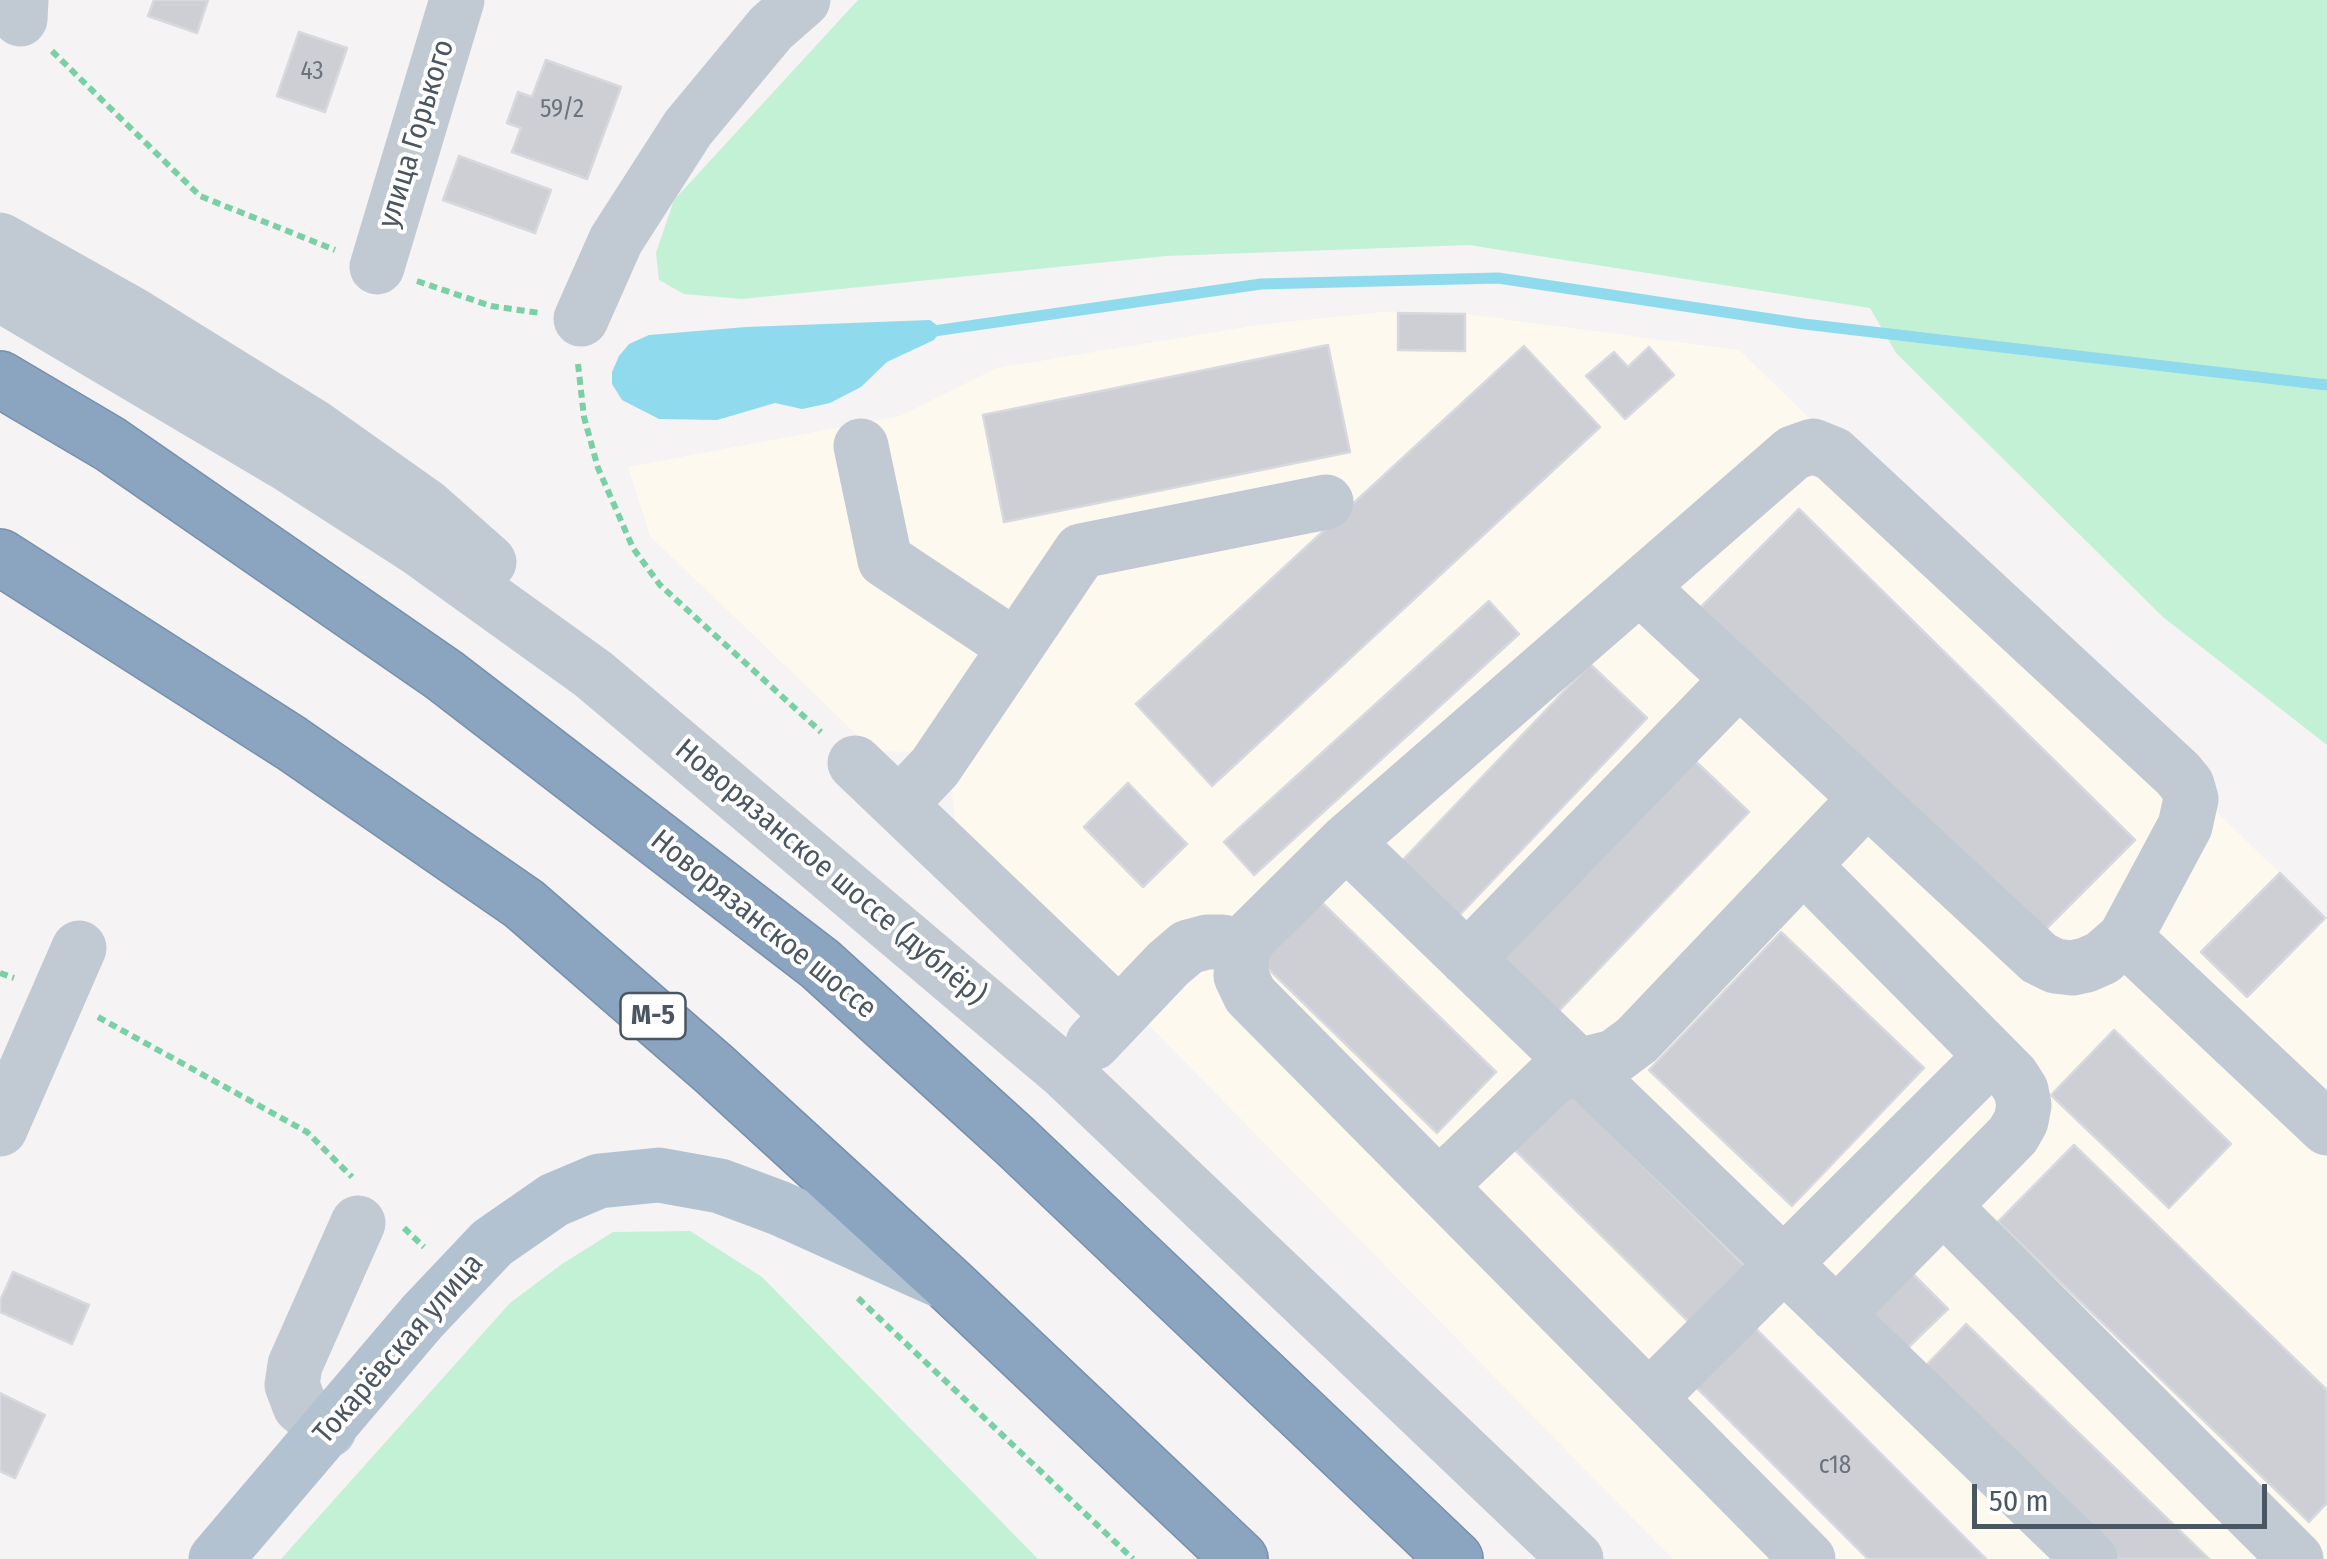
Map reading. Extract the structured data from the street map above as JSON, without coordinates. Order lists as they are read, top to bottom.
{
  "streets": {
    "highway": ["Новорязанское шоссе", "М-5"],
    "main road": ["Токарёвская улица"],
    "street": ["улица Горького", "Новорязанское шоссе (дублёр)"]
  },
  "crossings": [
    ["М-5", "Токарёвская улица"]
  ],
  "house_numbers": ["43", "59/2", "с18"],
  "scale_bar": "50 m"
}
